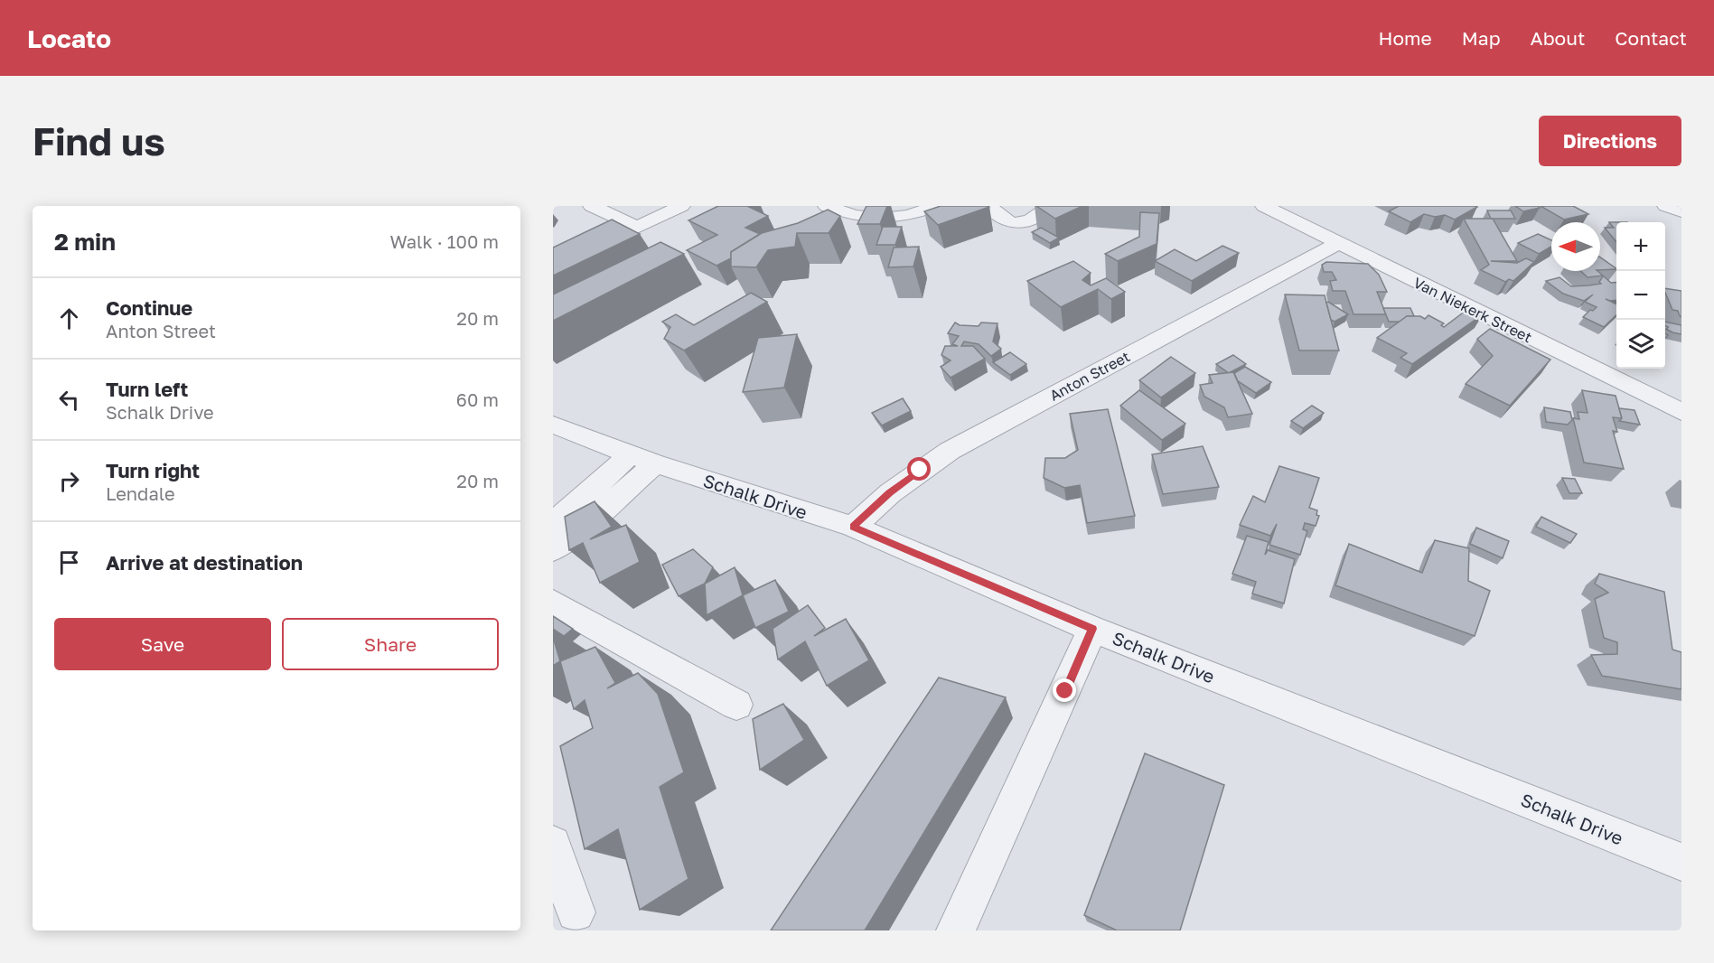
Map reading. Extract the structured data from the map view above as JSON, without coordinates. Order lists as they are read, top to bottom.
{
  "streets": {
    "street": ["Van Niekerk Street", "Anton Street", "Schalk Drive"]
  },
  "crossings": [
    ["Van Niekerk Street", "Anton Street"],
    ["Anton Street", "Schalk Drive"]
  ],
  "north": "left",
  "page": {
    "header": "Locato",
    "nav": [
      "Home",
      "Map",
      "About",
      "Contact"
    ],
    "buttons": [
      "Directions",
      ["Save", "Share"]
    ],
    "title": "Find us",
    "heading": ["2 min", "Walk · 100 m"],
    "map_buttons": ["+", "−"],
    "list": [
      ["Continue", "Anton Street", "20 m"],
      ["Turn left", "Schalk Drive", "60 m"],
      ["Turn right", "Lendale", "20 m"],
      "Arrive at destination"
    ]
  }
}
